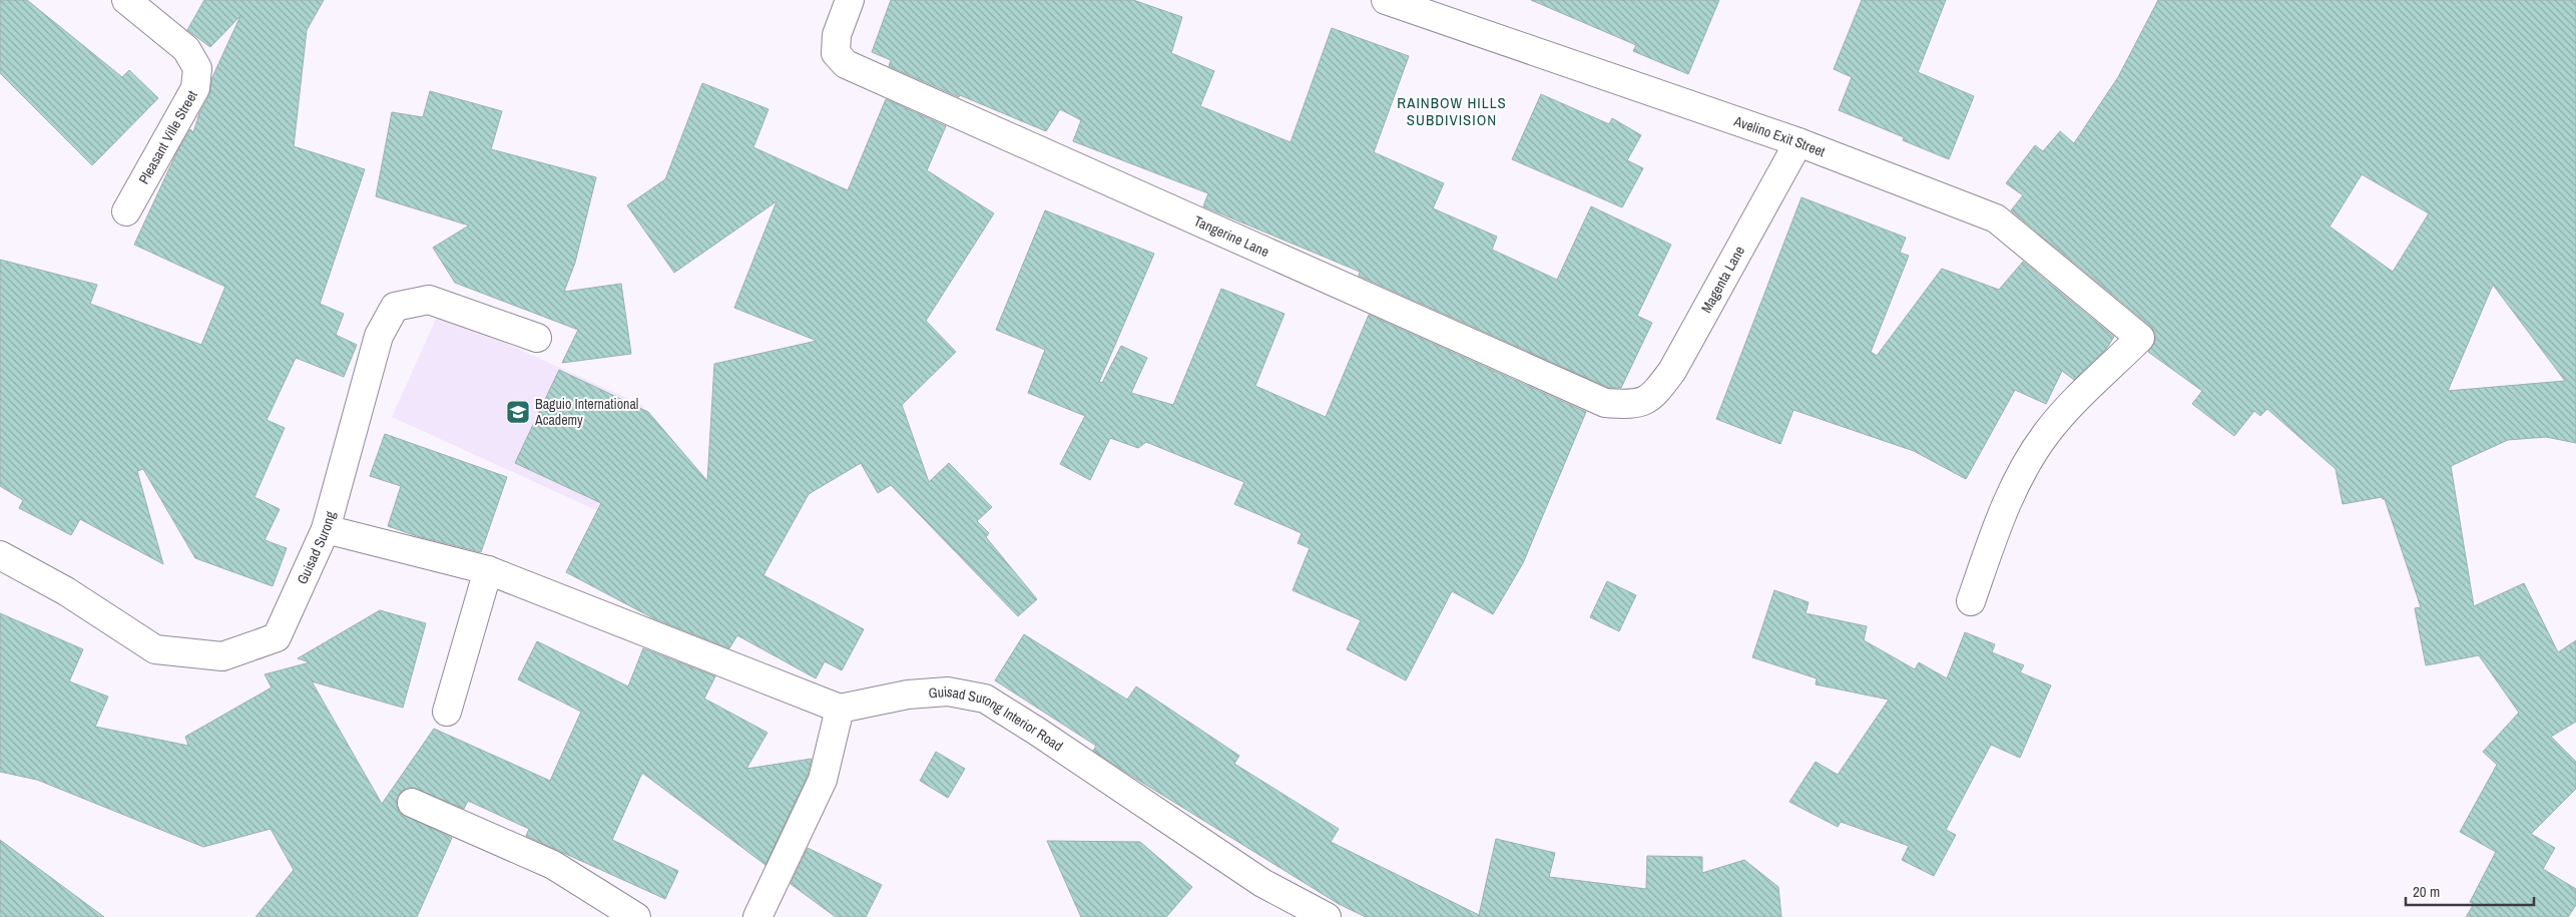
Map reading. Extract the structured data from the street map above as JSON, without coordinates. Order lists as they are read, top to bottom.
{
  "streets": {
    "street": [
      "Pleasant Ville Street",
      "Avelino Exit Street",
      "Tangerine Lane",
      "Magenta Lane",
      "Guisad Surong",
      "Guisad Surong Interior Road"
    ]
  },
  "crossings": [
    ["Avelino Exit Street", "Magenta Lane"],
    ["Tangerine Lane", "Magenta Lane"]
  ],
  "districts": ["RAINBOW HILLS SUBDIVISION"],
  "places": {
    "school or university": ["Baguio International Academy"]
  },
  "scale_bar": "20 m"
}
